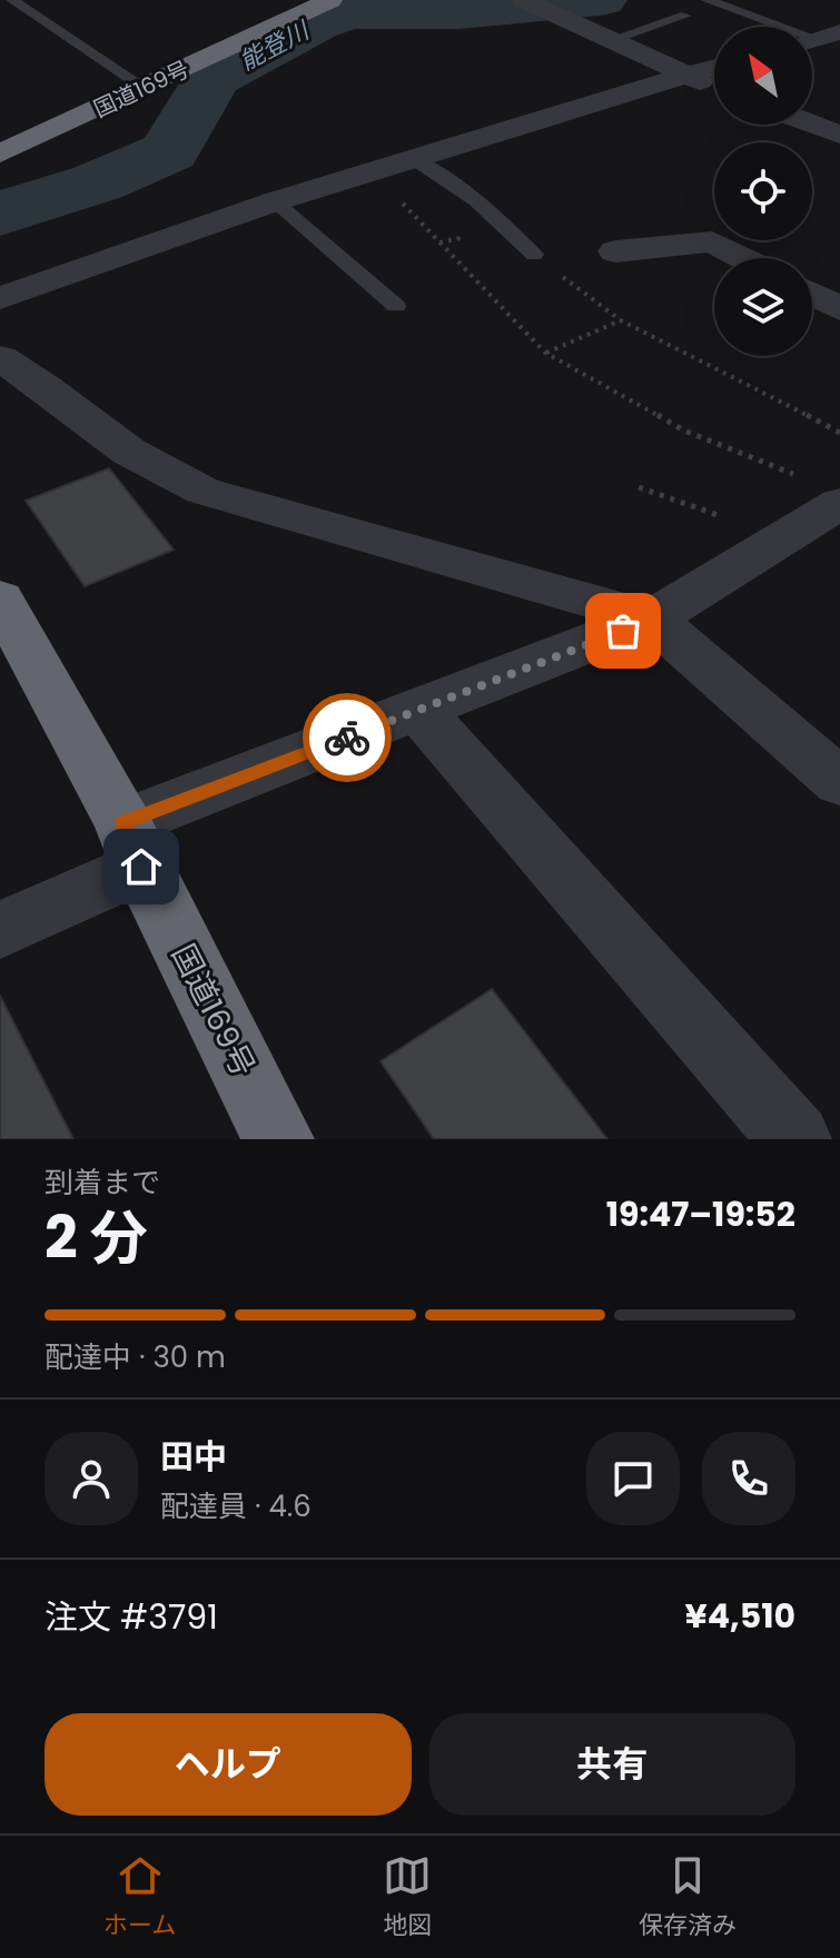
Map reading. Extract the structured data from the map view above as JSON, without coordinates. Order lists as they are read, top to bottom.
{
  "streets": {
    "highway": ["国道169号"]
  },
  "water": ["能登川"],
  "north": "top left",
  "page": {
    "heading": ["2 分", "到着まで", "19:47–19:52"],
    "panel": [
      "田中",
      "配達員 · 4.6",
      "注文 #3791",
      "¥4,510"
    ],
    "bar": "配達中 · 30 m",
    "buttons": ["ヘルプ", "共有"],
    "tabs": ["ホーム", "地図", "保存済み"]
  }
}
